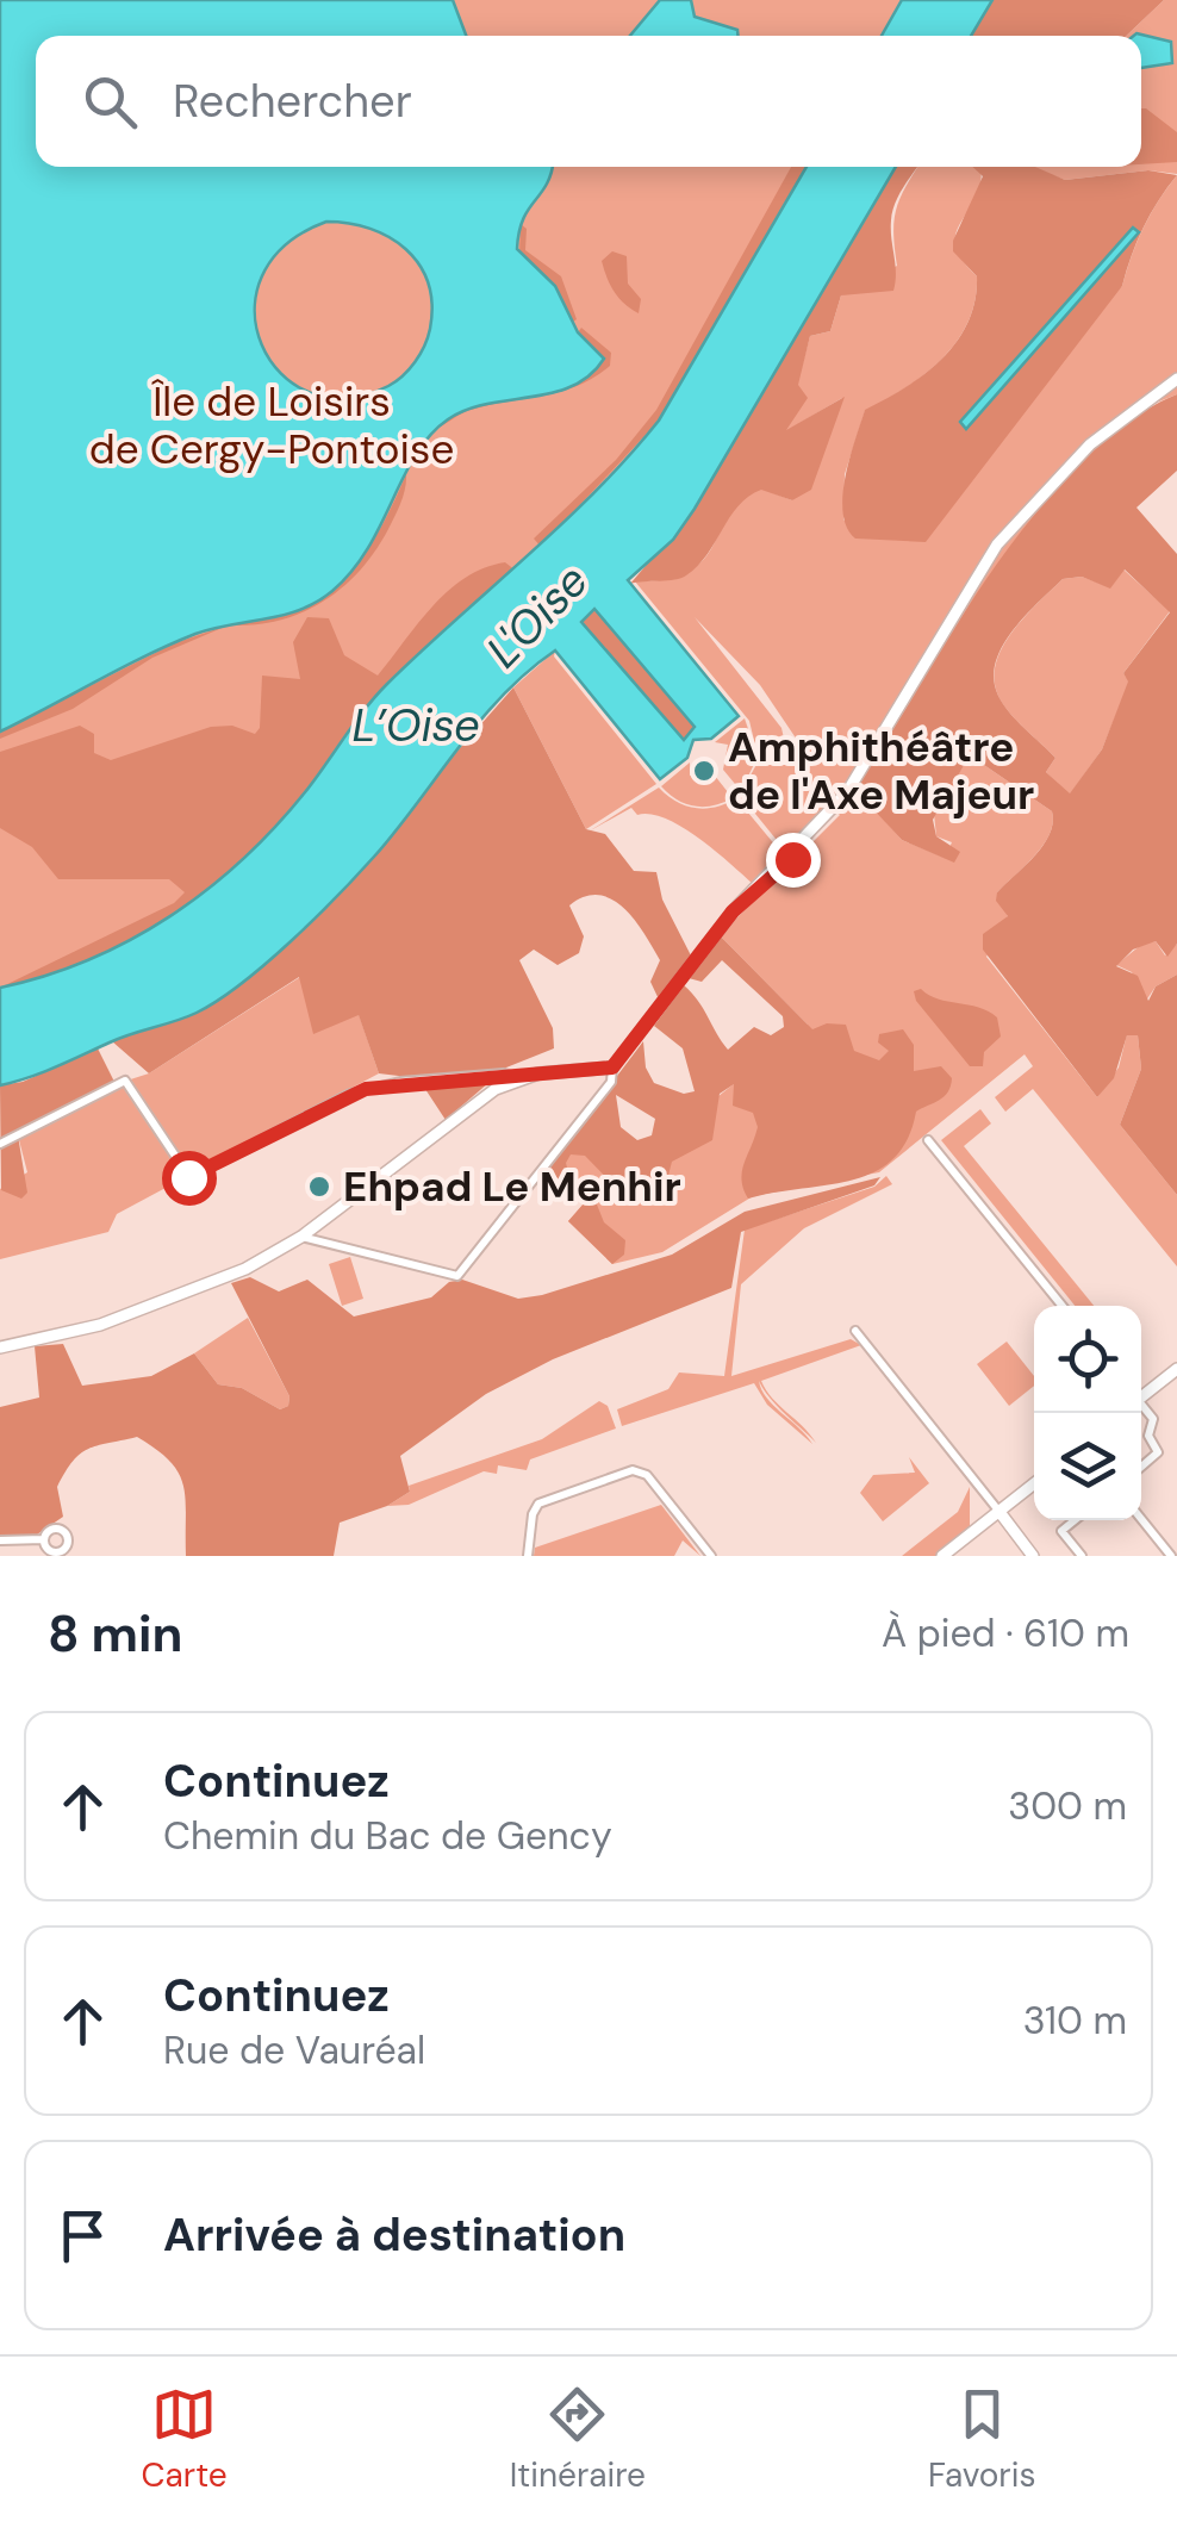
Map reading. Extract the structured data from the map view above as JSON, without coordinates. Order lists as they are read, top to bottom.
{
  "water": ["L'Oise", "L’Oise"],
  "parks": ["Île de Loisirs de Cergy-Pontoise"],
  "places": ["Amphithéâtre de l'Axe Majeur", "Ehpad Le Menhir"],
  "page": {
    "search": "Rechercher",
    "heading": ["8 min", "À pied · 610 m"],
    "list": [
      ["Continuez", "Chemin du Bac de Gency", "300 m"],
      ["Continuez", "Rue de Vauréal", "310 m"],
      "Arrivée à destination"
    ],
    "nav": ["Carte", "Itinéraire", "Favoris"]
  }
}
